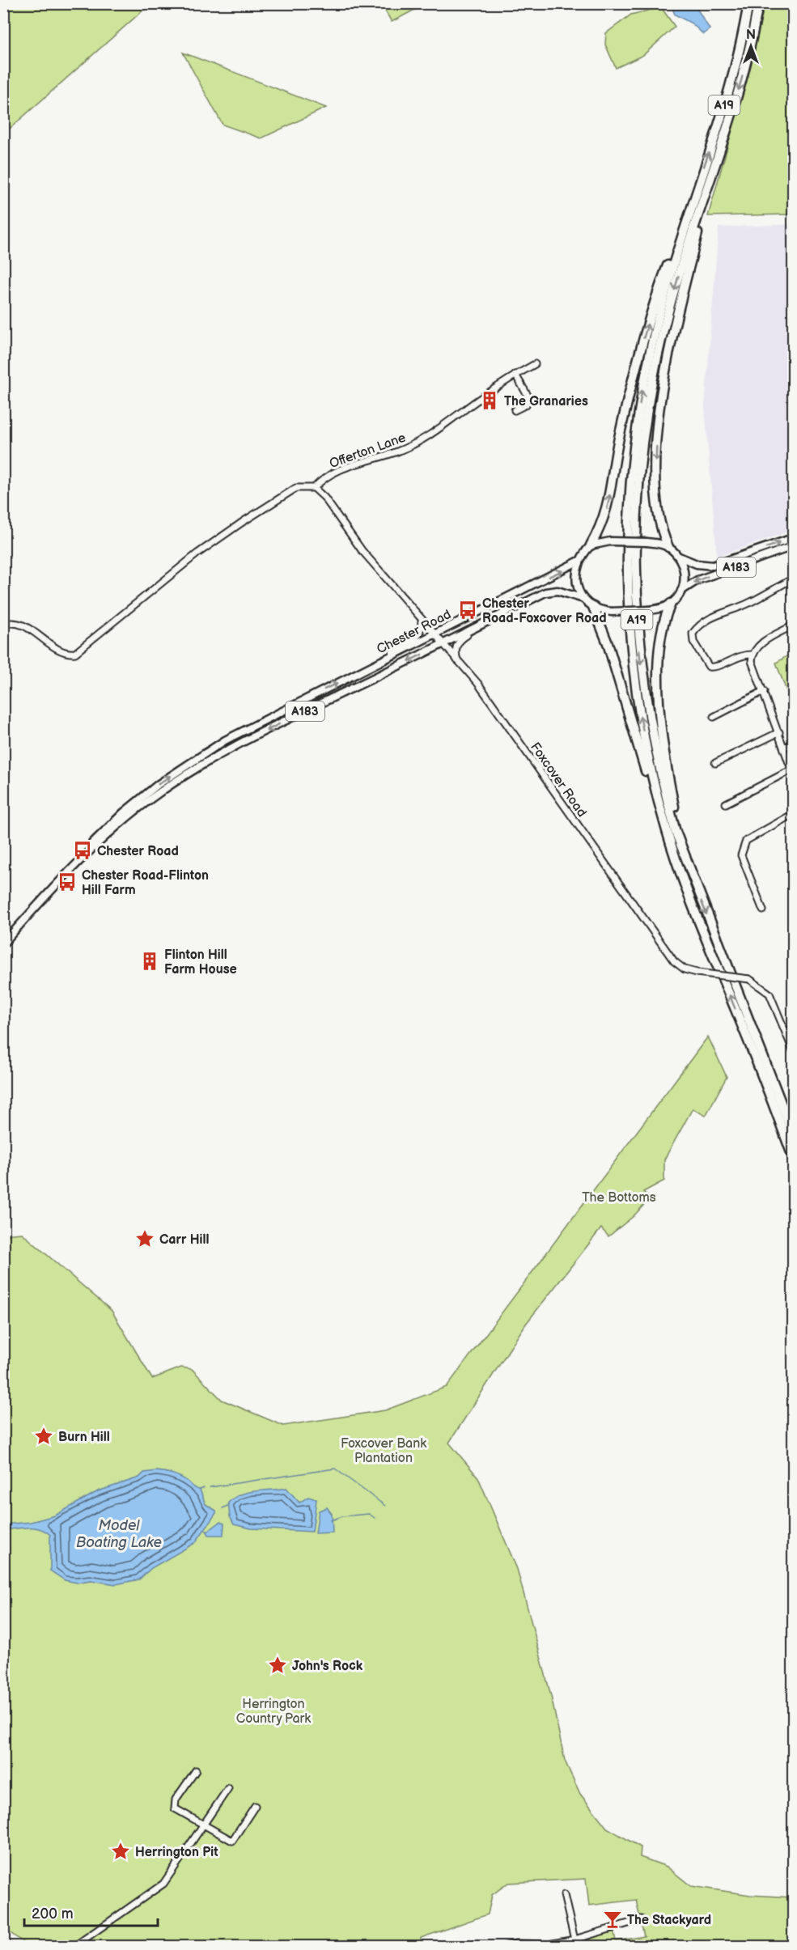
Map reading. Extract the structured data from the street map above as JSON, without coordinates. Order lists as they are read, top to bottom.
{
  "streets": {
    "highway": ["A19"],
    "main road": ["A183", "Chester Road"],
    "street": ["Offerton Lane", "Foxcover Road"]
  },
  "crossings": [
    ["A19", "A183"],
    ["A19", "Chester Road"],
    ["Offerton Lane", "Foxcover Road"],
    ["A183", "Chester Road"],
    ["Chester Road", "Foxcover Road"]
  ],
  "water": ["Model Boating Lake"],
  "parks": ["The Bottoms", "Foxcover Bank Plantation", "Herrington Country Park"],
  "places": {
    "building": ["The Granaries", "Flinton Hill Farm House"],
    "bus stop": ["Chester Road-Foxcover Road", "Chester Road", "Chester Road-Flinton Hill Farm"],
    "place": [
      "Carr Hill",
      "Burn Hill",
      "John's Rock",
      "Herrington Pit"
    ],
    "bar": ["The Stackyard"]
  },
  "scale_bar": "200 m",
  "north": "top"
}
